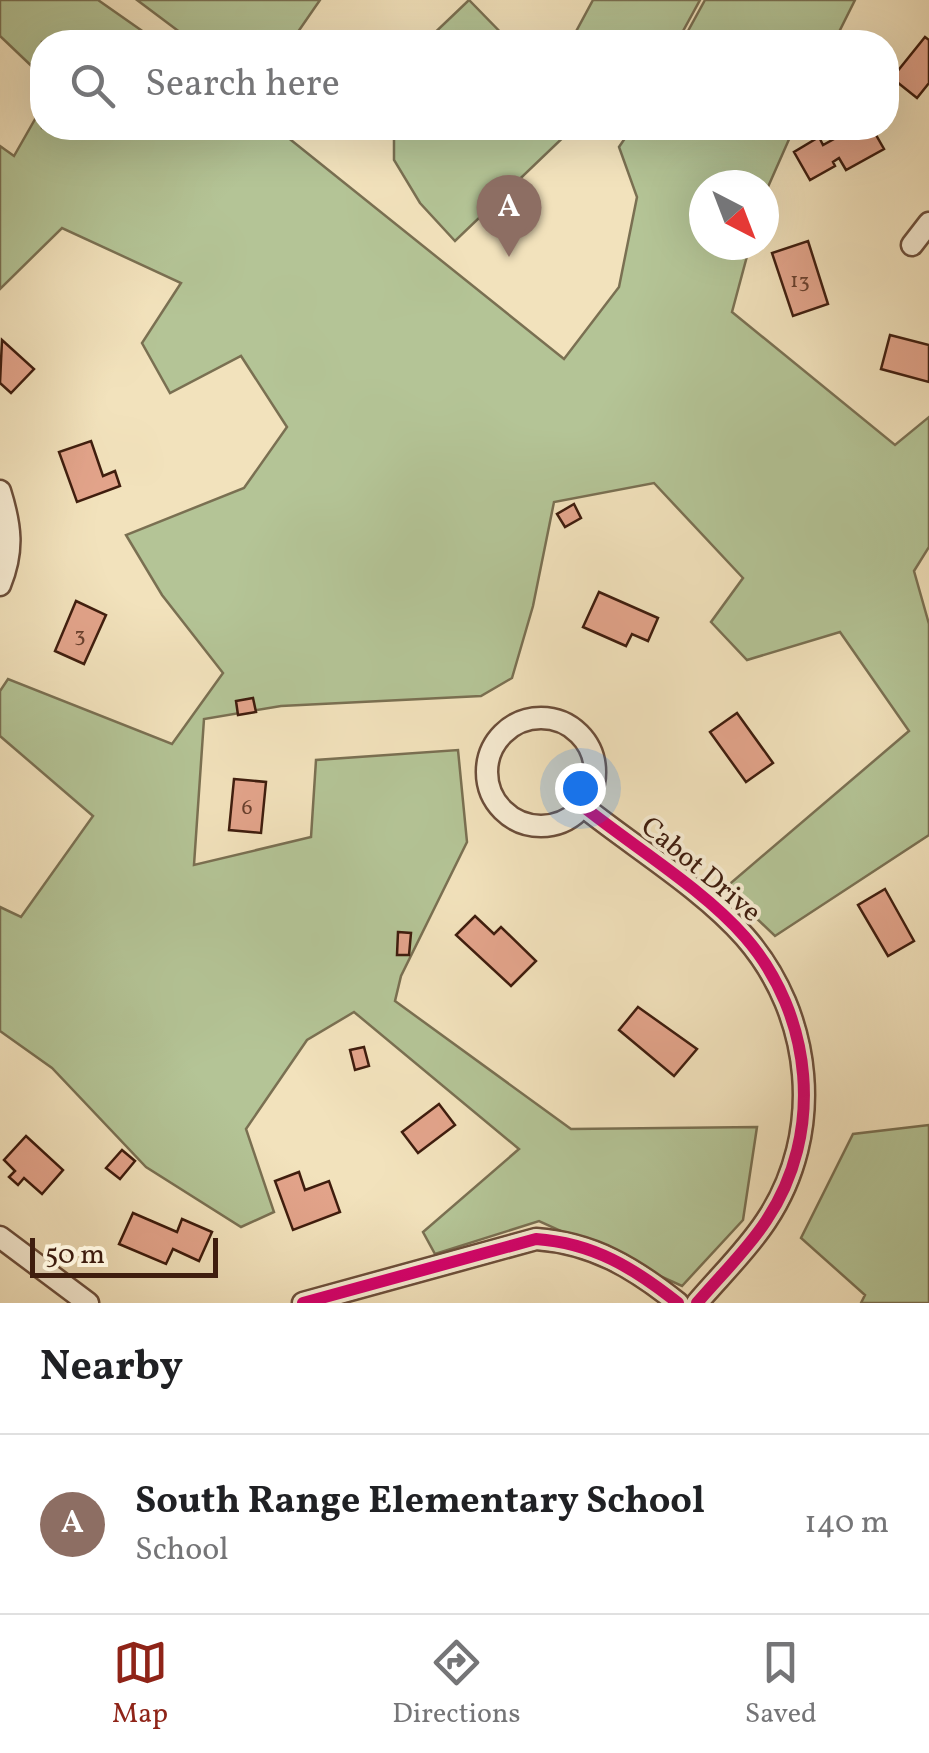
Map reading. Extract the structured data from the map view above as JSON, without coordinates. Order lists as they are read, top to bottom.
{
  "streets": {
    "street": ["Cabot Drive"]
  },
  "house_numbers": ["13", "3", "6"],
  "scale_bar": "50 m",
  "north": "bottom right",
  "page": {
    "search": "Search here",
    "pins": "A",
    "scale": "50 m",
    "heading": "Nearby",
    "list": [
      {
        "mark": "A",
        "name": "South Range Elementary School",
        "note": "School",
        "value": "140 m"
      }
    ],
    "nav": ["Map", "Directions", "Saved"]
  }
}
